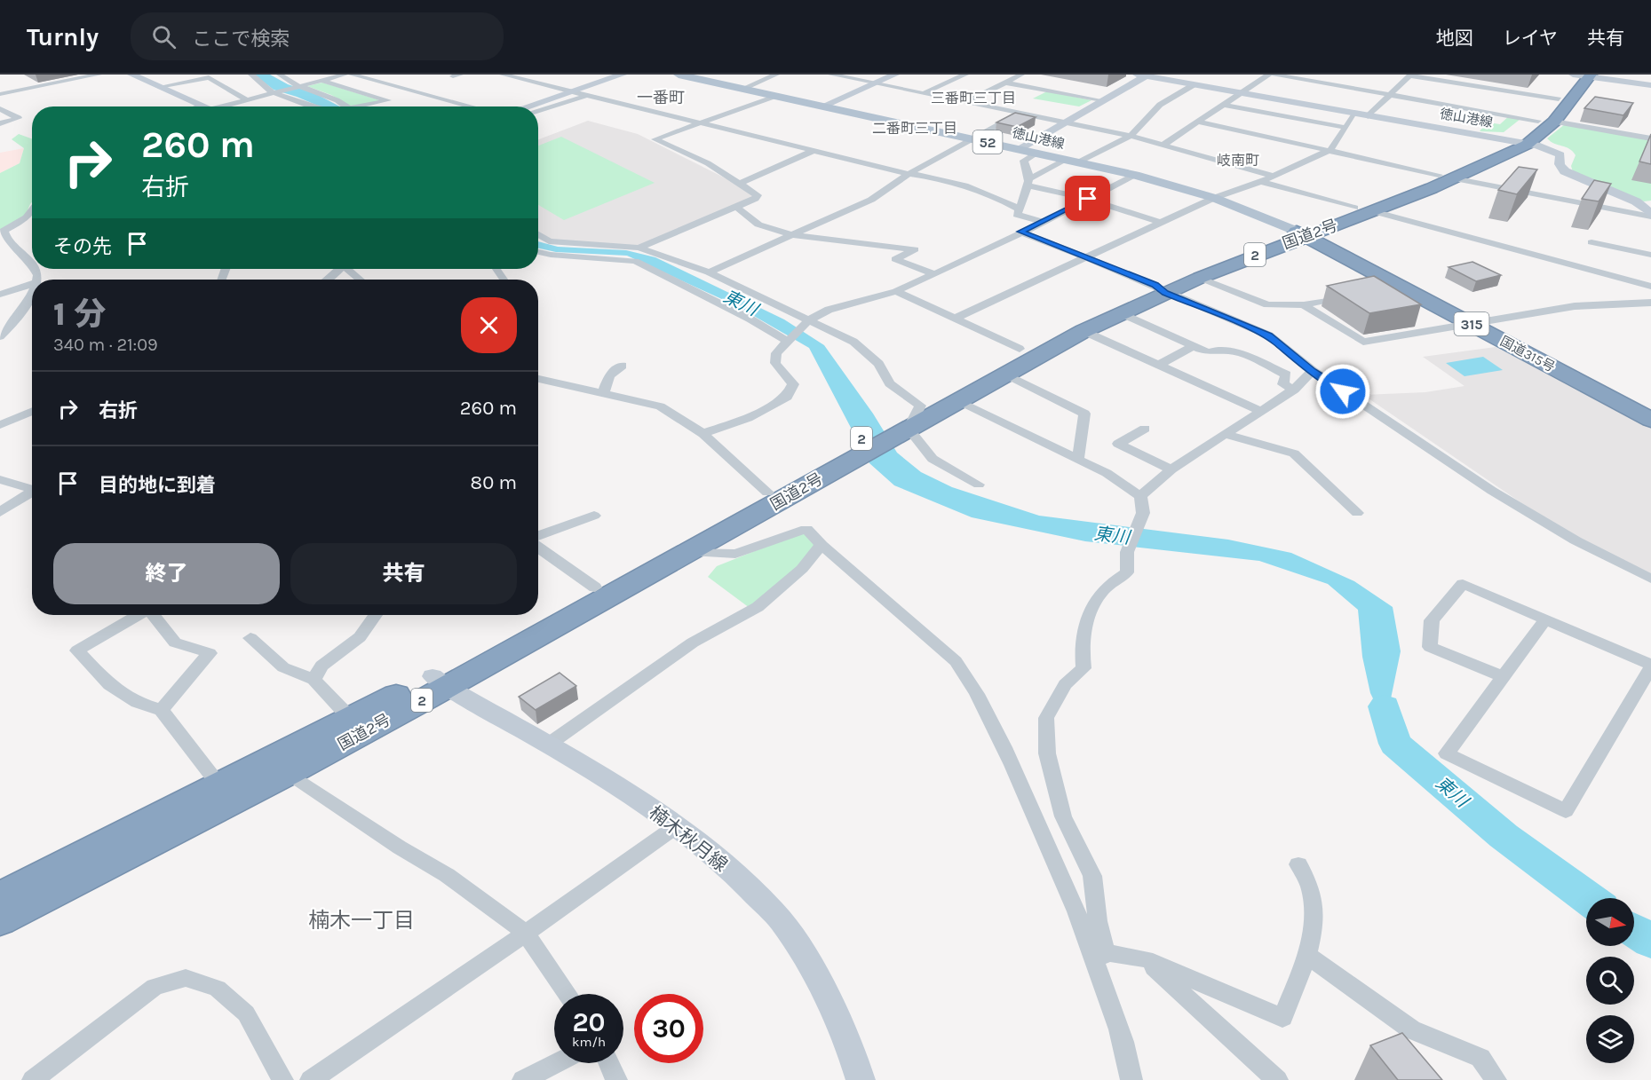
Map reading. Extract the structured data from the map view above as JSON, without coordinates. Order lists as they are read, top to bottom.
{
  "streets": {
    "highway": [
      "国道2号",
      "2",
      "315",
      "国道315号"
    ],
    "main road": ["徳山港線", "52"],
    "street": ["楠木秋月線"]
  },
  "crossings": [
    ["徳山港線", "国道2号"],
    ["徳山港線", "国道315号"],
    ["国道2号", "2"],
    ["国道2号", "国道315号"],
    ["国道2号", "楠木秋月線"]
  ],
  "districts": [
    "一番町",
    "三番町三丁目",
    "二番町三丁目",
    "岐南町",
    "楠木一丁目"
  ],
  "water": ["東川"],
  "north": "right",
  "page": {
    "header": "Turnly",
    "search": "ここで検索",
    "nav": ["地図", "レイヤ", "共有"],
    "turn": ["260 m", "右折"],
    "then": "その先",
    "heading": ["1 分", "340 m · 21:09"],
    "list": [
      {
        "name": "右折",
        "value": "260 m"
      },
      {
        "name": "目的地に到着",
        "value": "80 m"
      }
    ],
    "buttons": ["終了", "共有"],
    "speed": "20 km/h",
    "limit": "30"
  }
}
